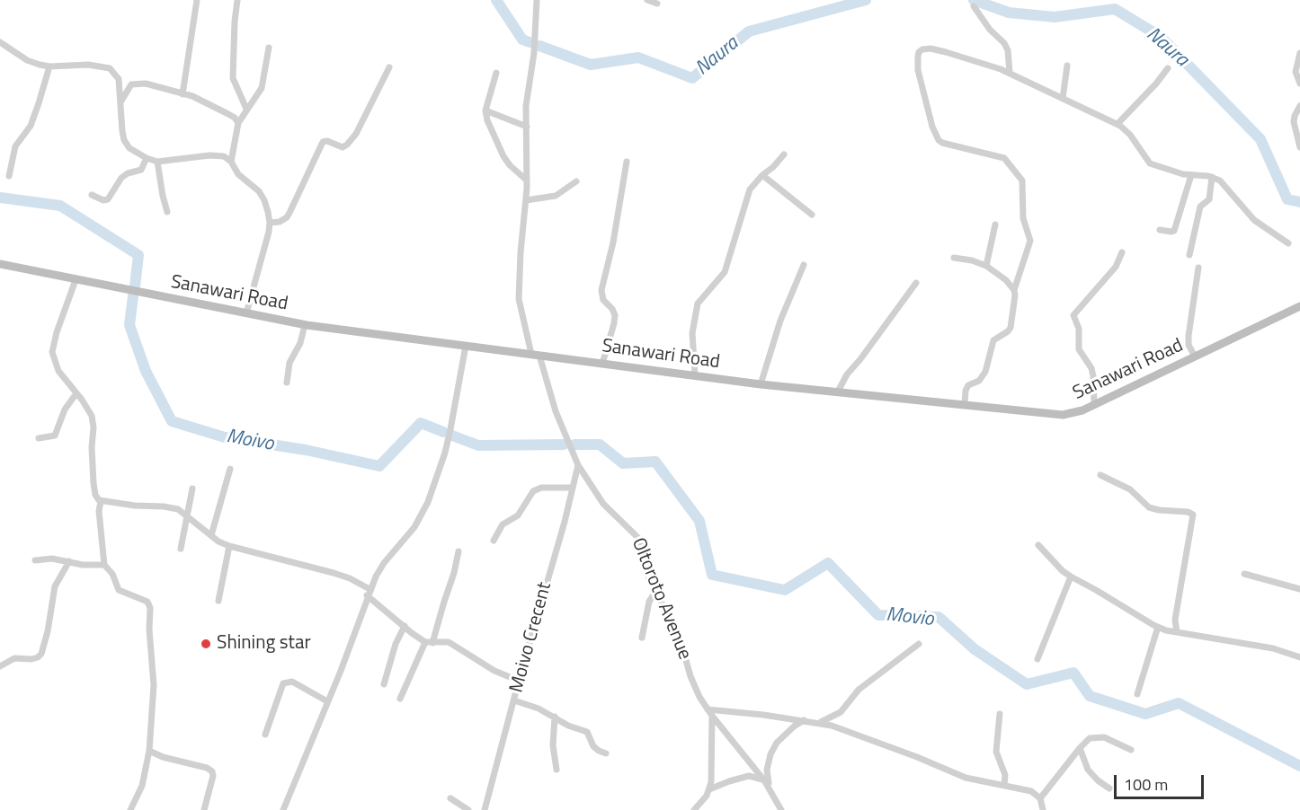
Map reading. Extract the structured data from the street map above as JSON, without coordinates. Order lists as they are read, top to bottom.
{
  "streets": {
    "street": ["Sanawari Road", "Oltoroto Avenue", "Moivo Crecent"]
  },
  "crossings": [
    ["Sanawari Road", "Oltoroto Avenue"],
    ["Oltoroto Avenue", "Moivo Crecent"]
  ],
  "water": ["Naura", "Moivo", "Movio"],
  "places": ["Shining star"],
  "scale_bar": "100 m"
}
